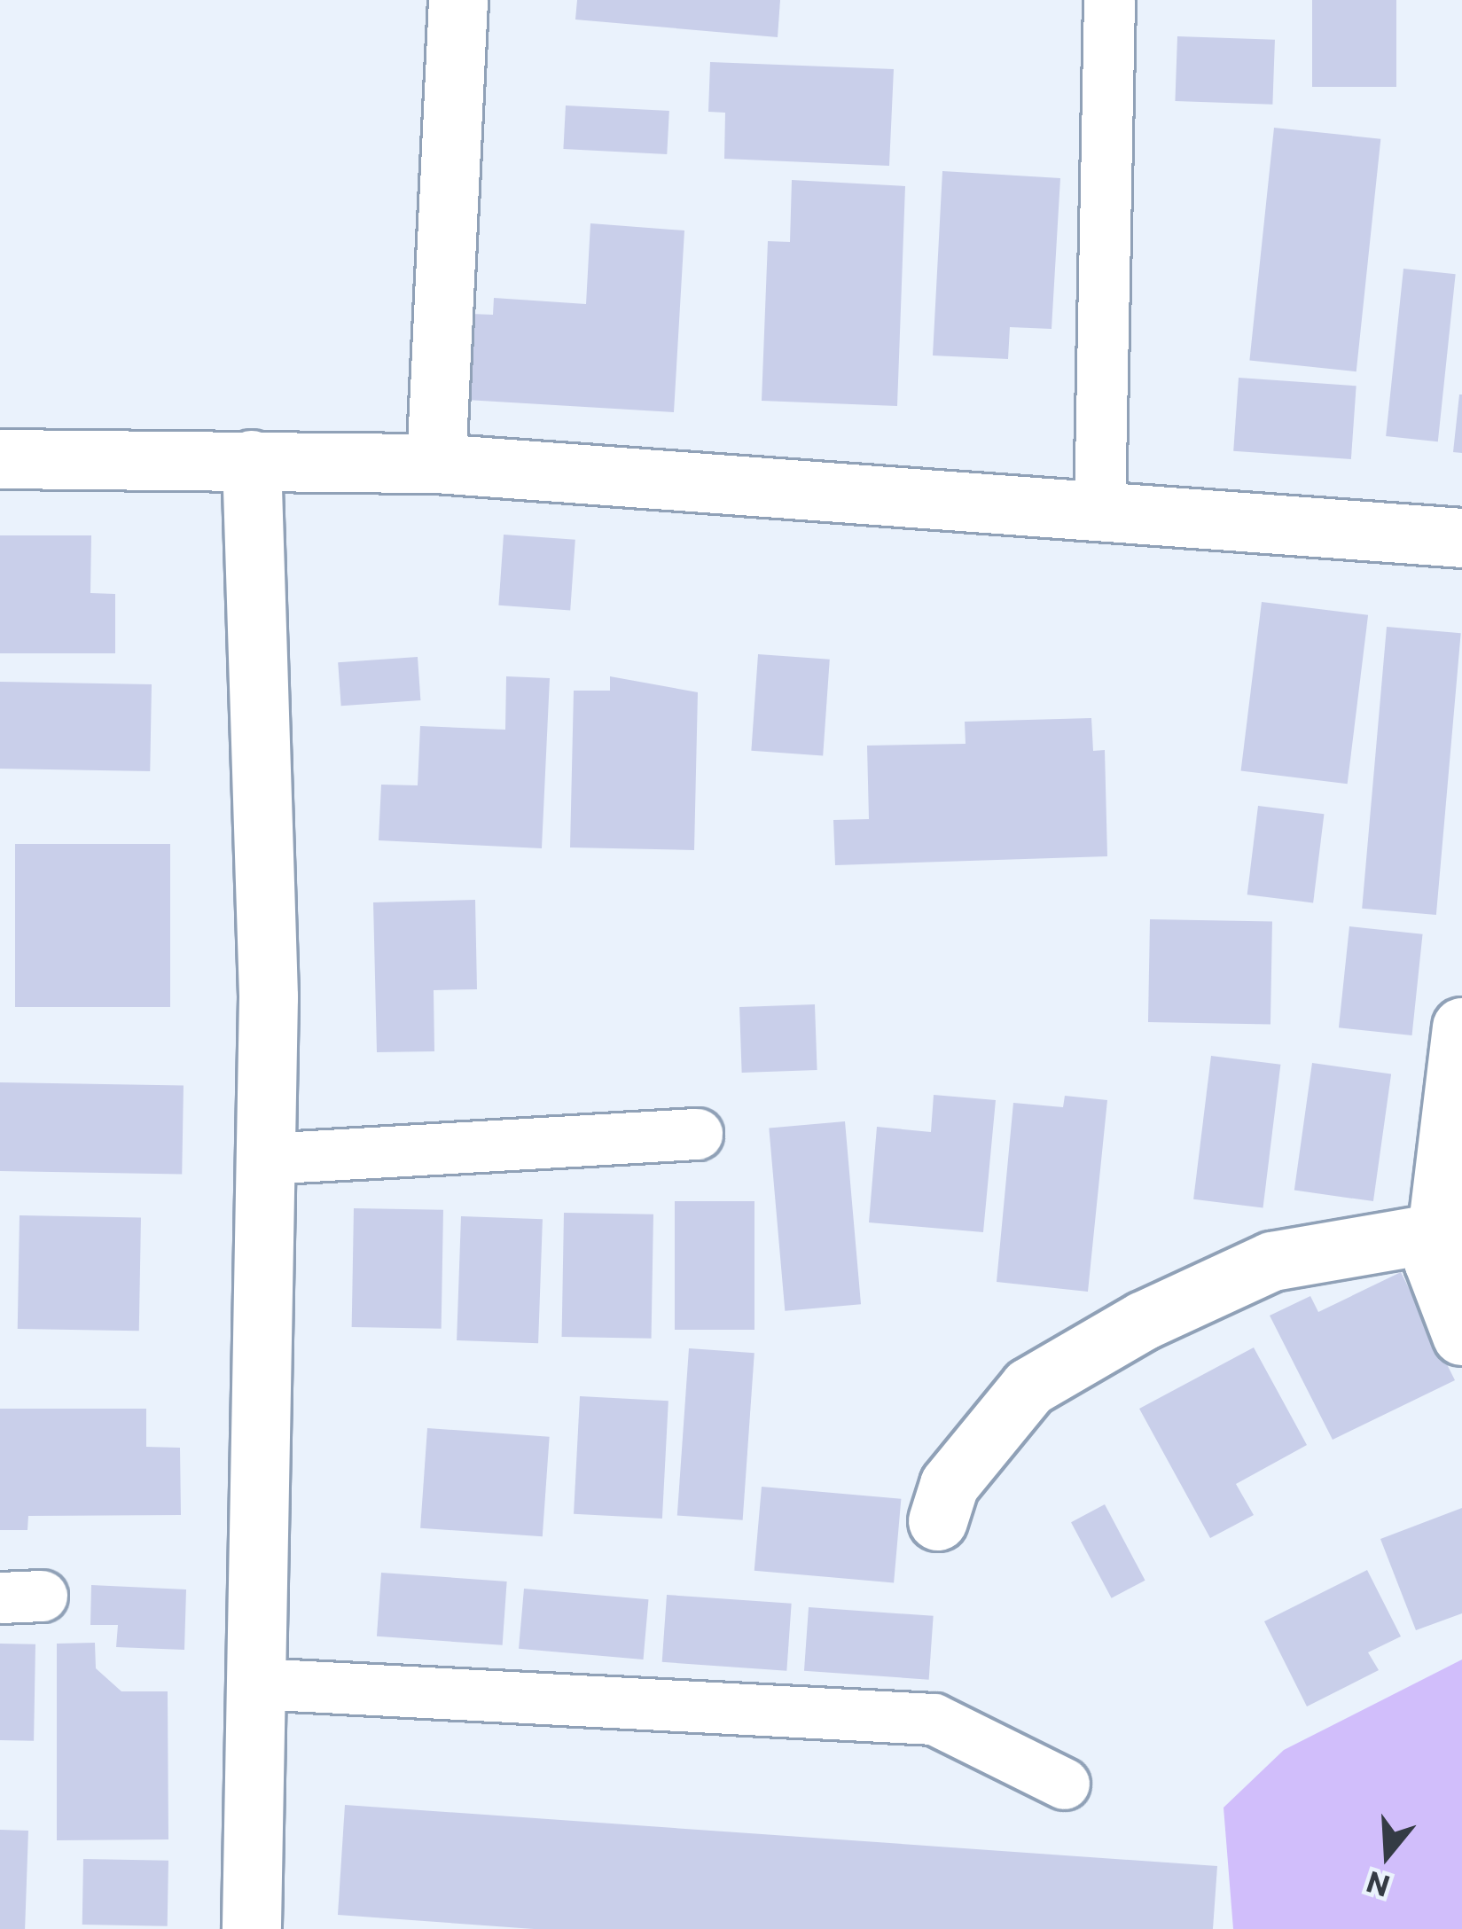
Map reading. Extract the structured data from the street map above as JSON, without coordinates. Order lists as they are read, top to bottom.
{
  "north": "bottom"
}
